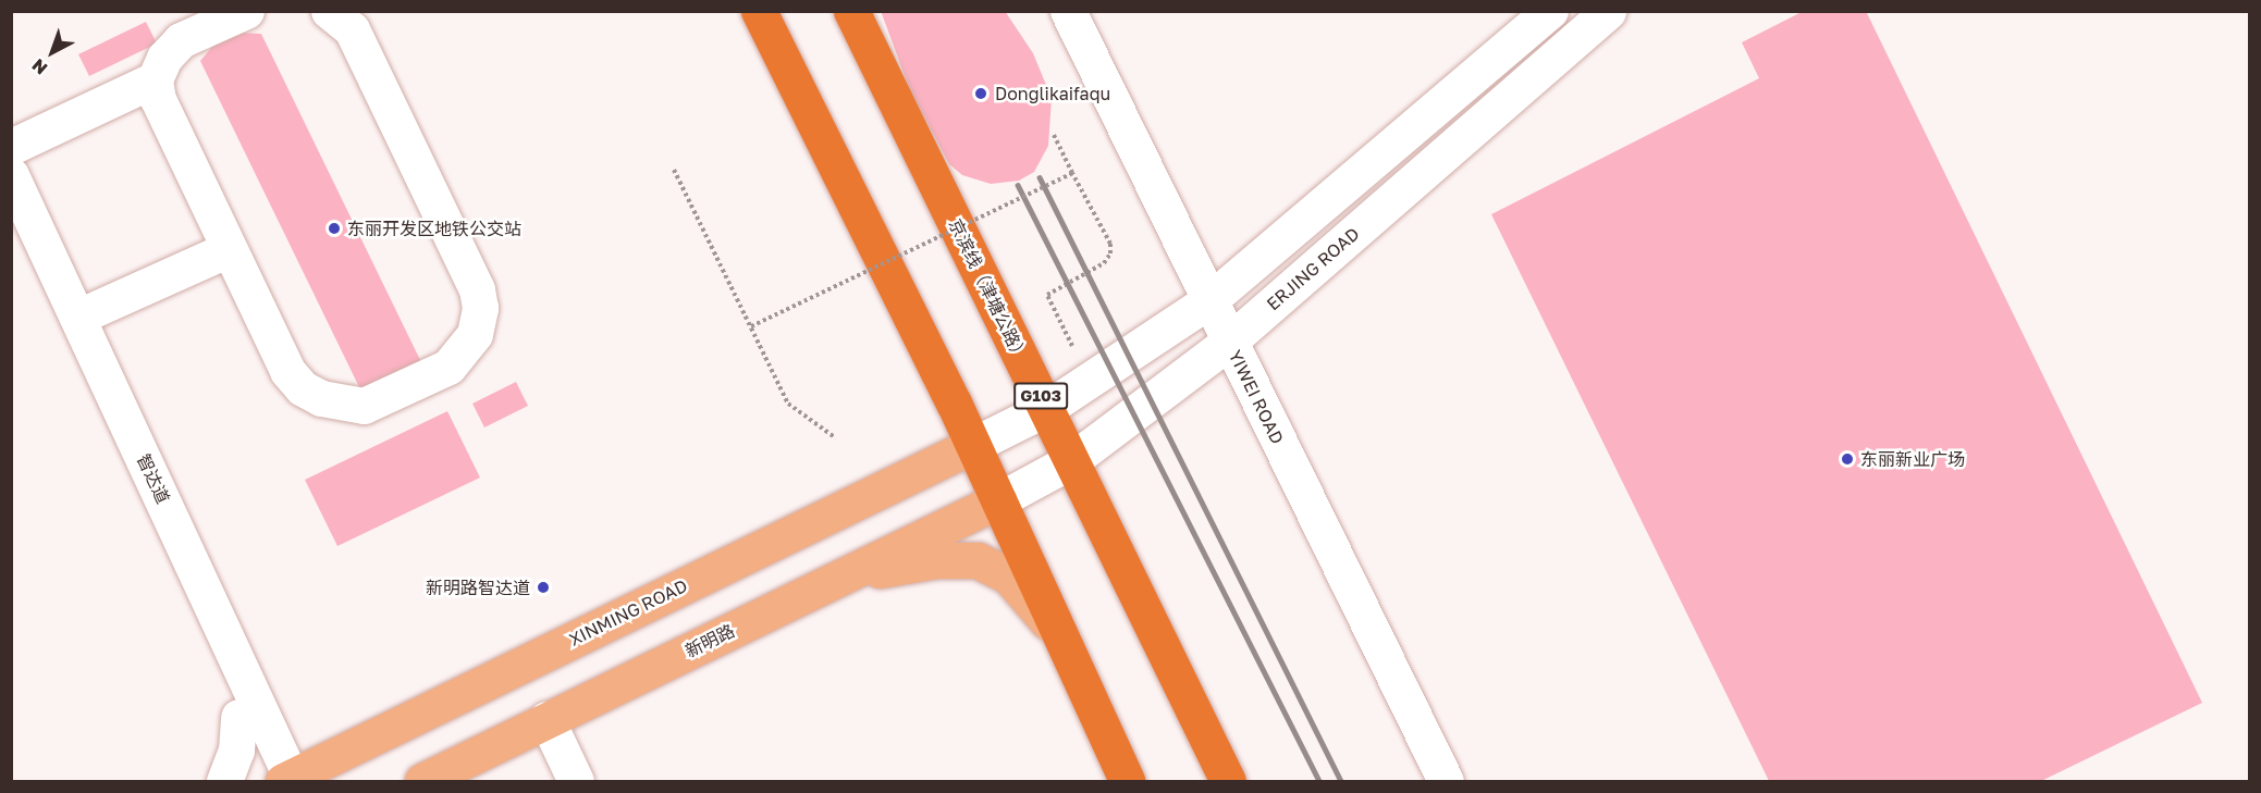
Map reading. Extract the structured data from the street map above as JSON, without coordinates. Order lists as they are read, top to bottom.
{
  "streets": {
    "highway": ["京滨线（津塘公路）", "G103"],
    "main road": ["XINMING ROAD", "新明路"],
    "street": ["ERJING ROAD", "YIWEI ROAD", "智达道"]
  },
  "crossings": [
    ["ERJING ROAD", "京滨线（津塘公路）"],
    ["ERJING ROAD", "YIWEI ROAD"],
    ["ERJING ROAD", "新明路"],
    ["智达道", "XINMING ROAD"]
  ],
  "places": [
    "Donglikaifaqu",
    "东丽开发区地铁公交站",
    "东丽新业广场",
    "新明路智达道"
  ],
  "north": "bottom left"
}
